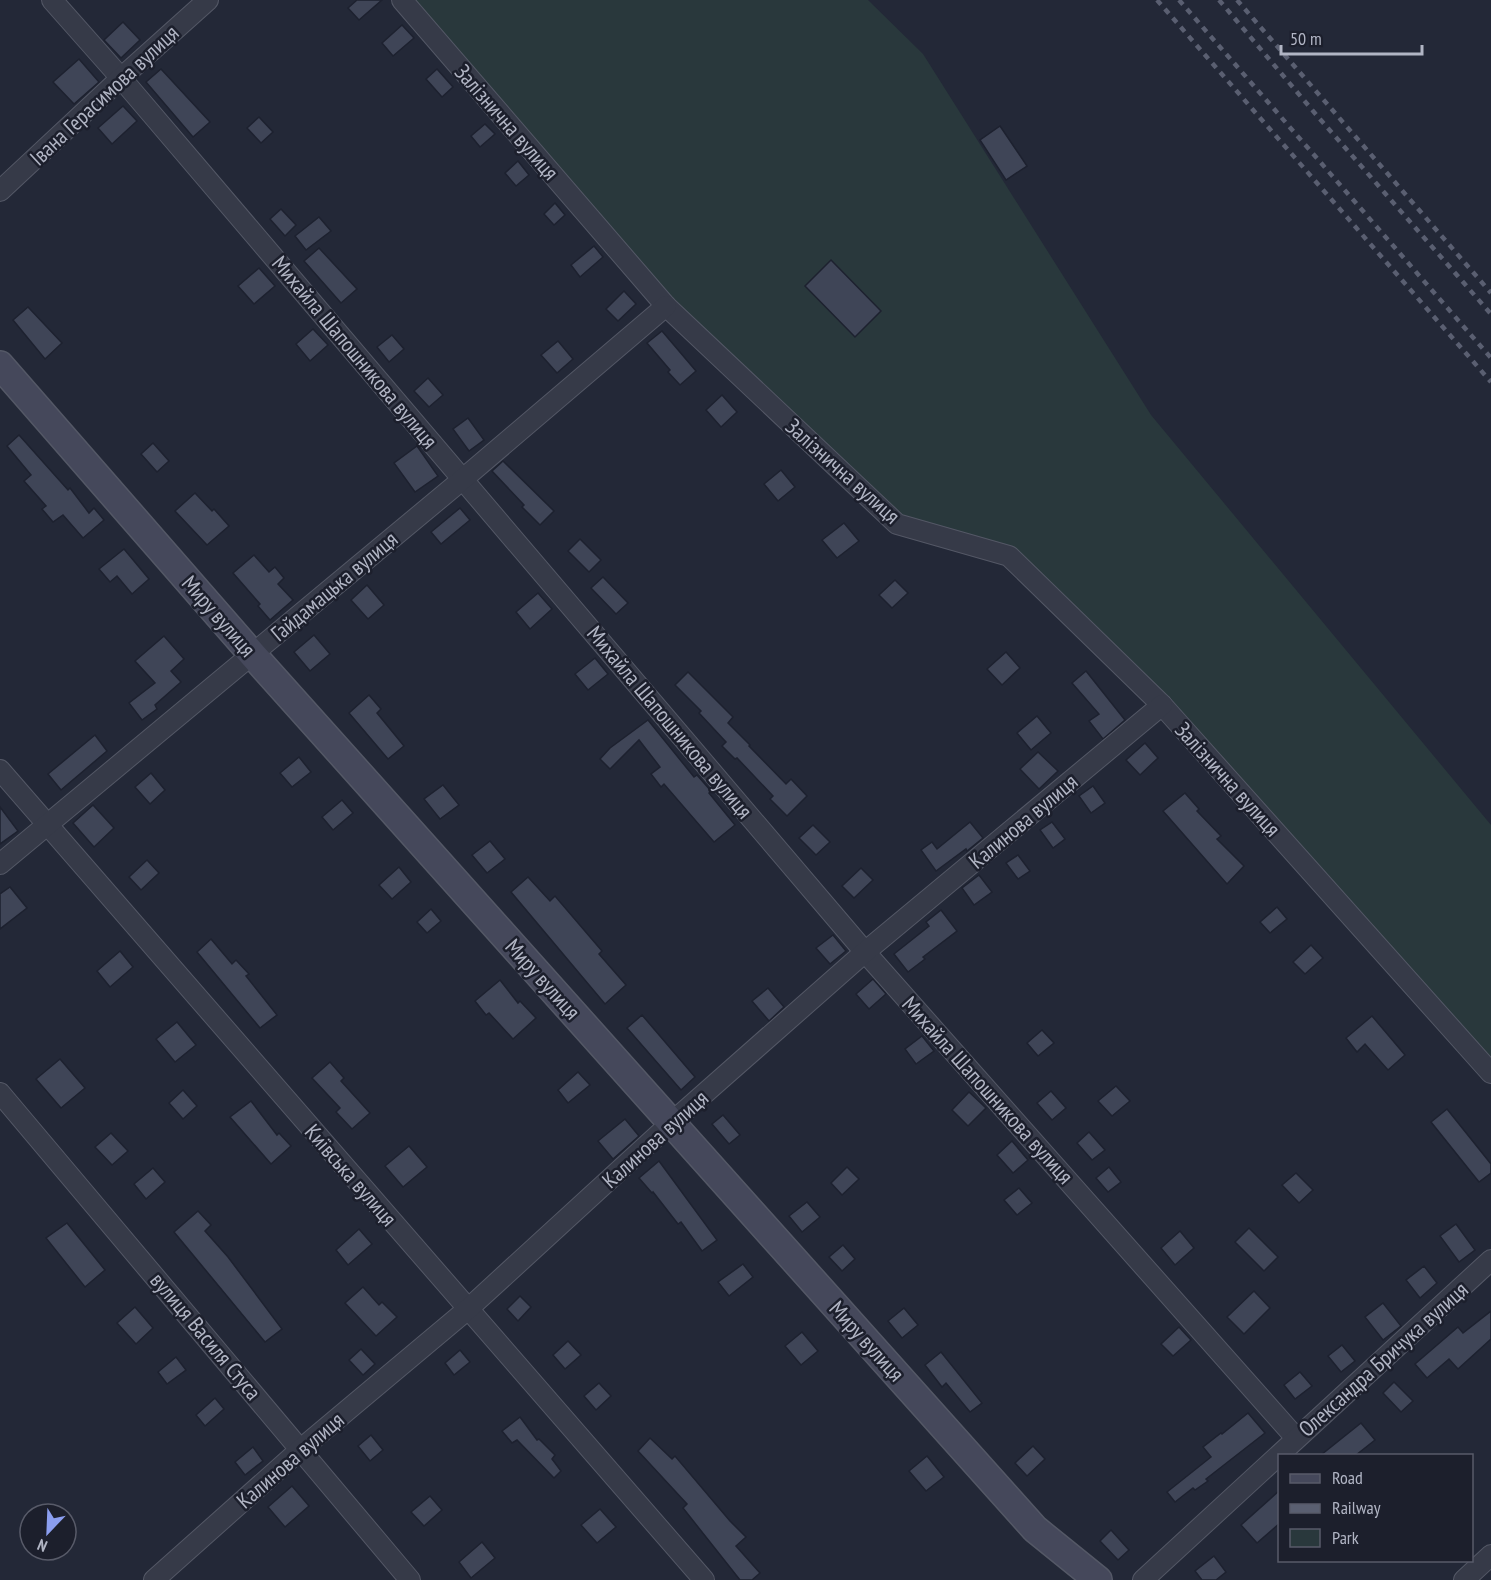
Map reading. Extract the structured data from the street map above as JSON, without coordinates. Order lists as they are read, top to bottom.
{
  "streets": {
    "main road": ["Миру вулиця"],
    "street": [
      "Івана Герасимова вулиця",
      "Залізнична вулиця",
      "Михайла Шапошникова вулиця",
      "Гайдамацька вулиця",
      "Калинова вулиця",
      "Київська вулиця",
      "вулиця Василя Стуса",
      "Олександра Бричука вулиця"
    ]
  },
  "crossings": [
    ["Івана Герасимова вулиця", "Михайла Шапошникова вулиця"],
    ["Залізнична вулиця", "Гайдамацька вулиця"],
    ["Залізнична вулиця", "Калинова вулиця"],
    ["Михайла Шапошникова вулиця", "Гайдамацька вулиця"],
    ["Михайла Шапошникова вулиця", "Калинова вулиця"],
    ["Михайла Шапошникова вулиця", "Олександра Бричука вулиця"],
    ["Гайдамацька вулиця", "Миру вулиця"],
    ["Гайдамацька вулиця", "Київська вулиця"],
    ["Миру вулиця", "Калинова вулиця"],
    ["Калинова вулиця", "Київська вулиця"],
    ["Калинова вулиця", "вулиця Василя Стуса"]
  ],
  "legend": ["Road", "Railway", "Park"],
  "scale_bar": "50 m",
  "north": "bottom left"
}
